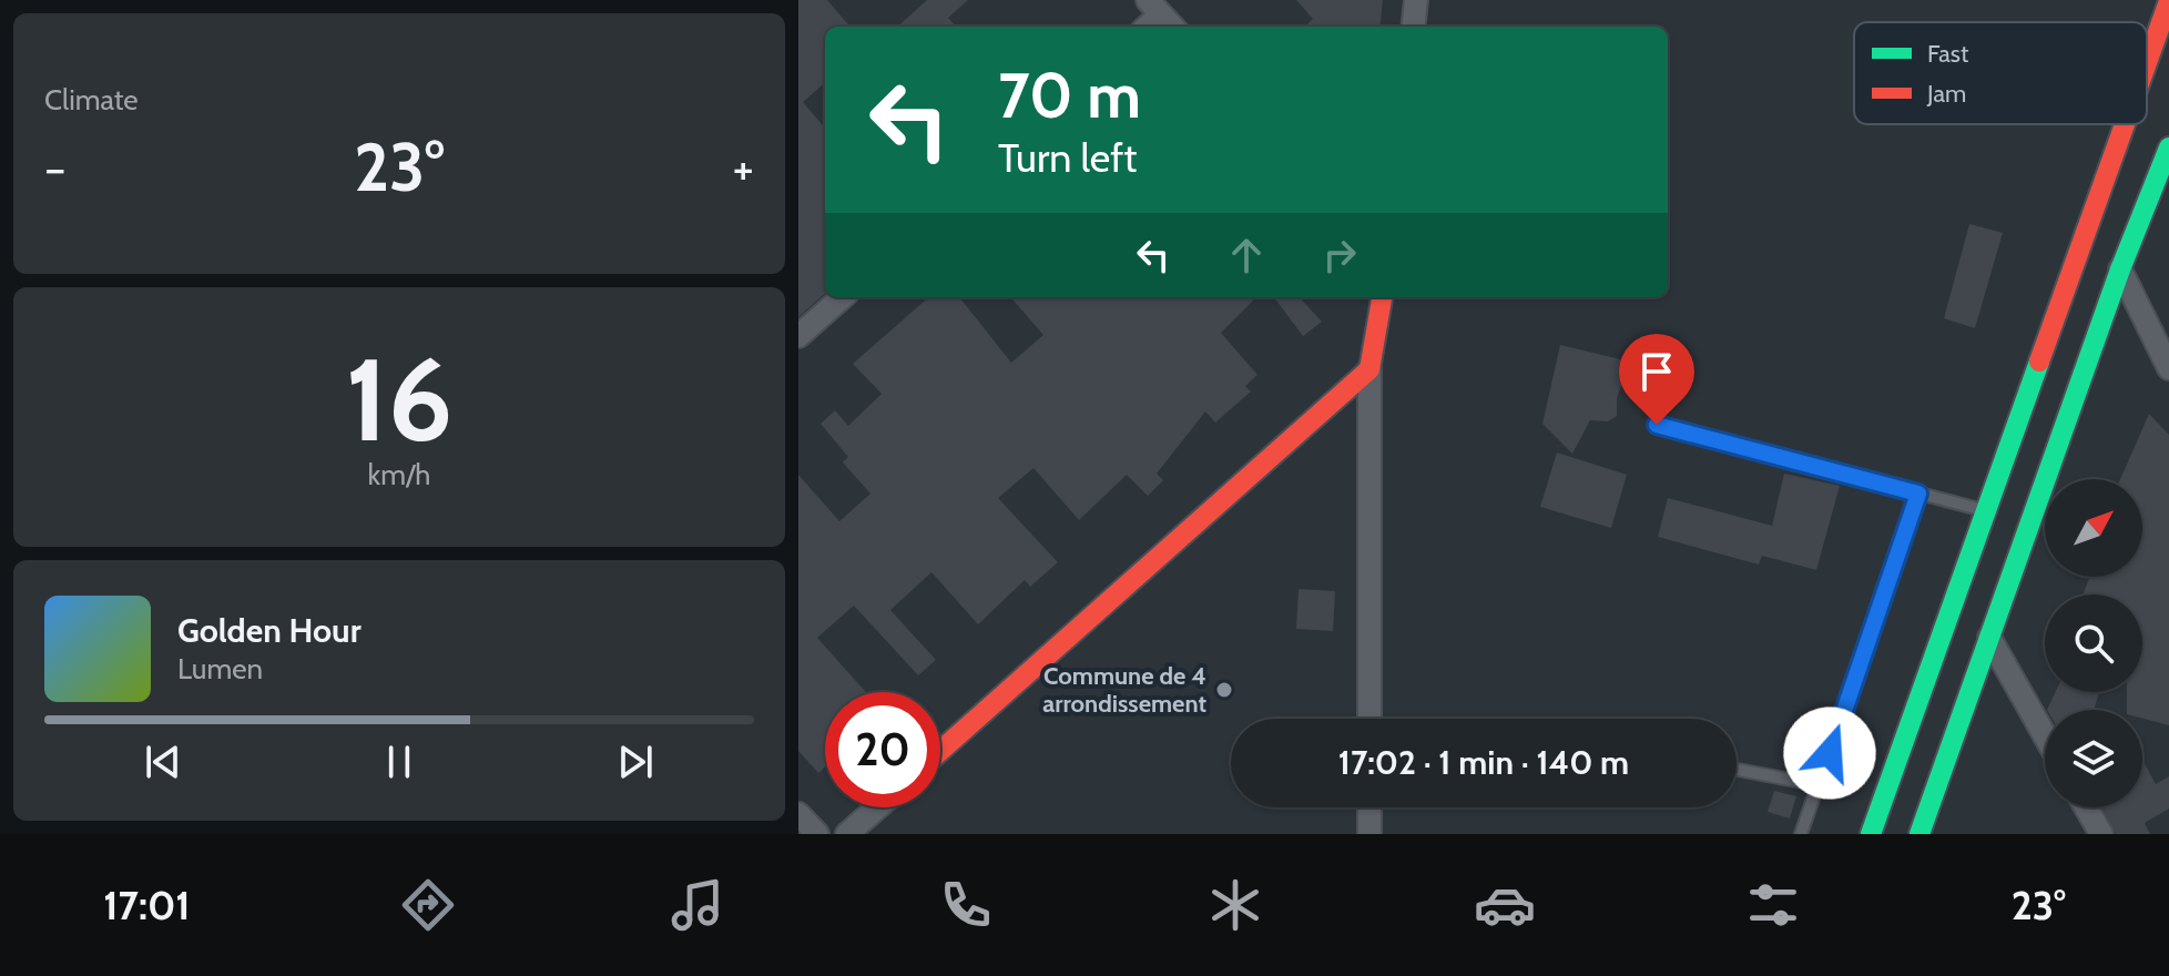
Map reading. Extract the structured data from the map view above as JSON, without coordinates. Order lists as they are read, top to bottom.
{
  "places": ["Commune de 4 arrondissement"],
  "legend": ["Fast", "Jam"],
  "north": "top right",
  "page": {
    "tile": [
      "Climate",
      ["16", "km/h"]
    ],
    "turn": ["70 m", "Turn left"],
    "heat": ["−", "23°", "+"],
    "song": ["Golden Hour", "Lumen"],
    "limit": "20",
    "trip": "17:02 · 1 min · 140 m",
    "tabs": ["17:01", "23°"]
  }
}
